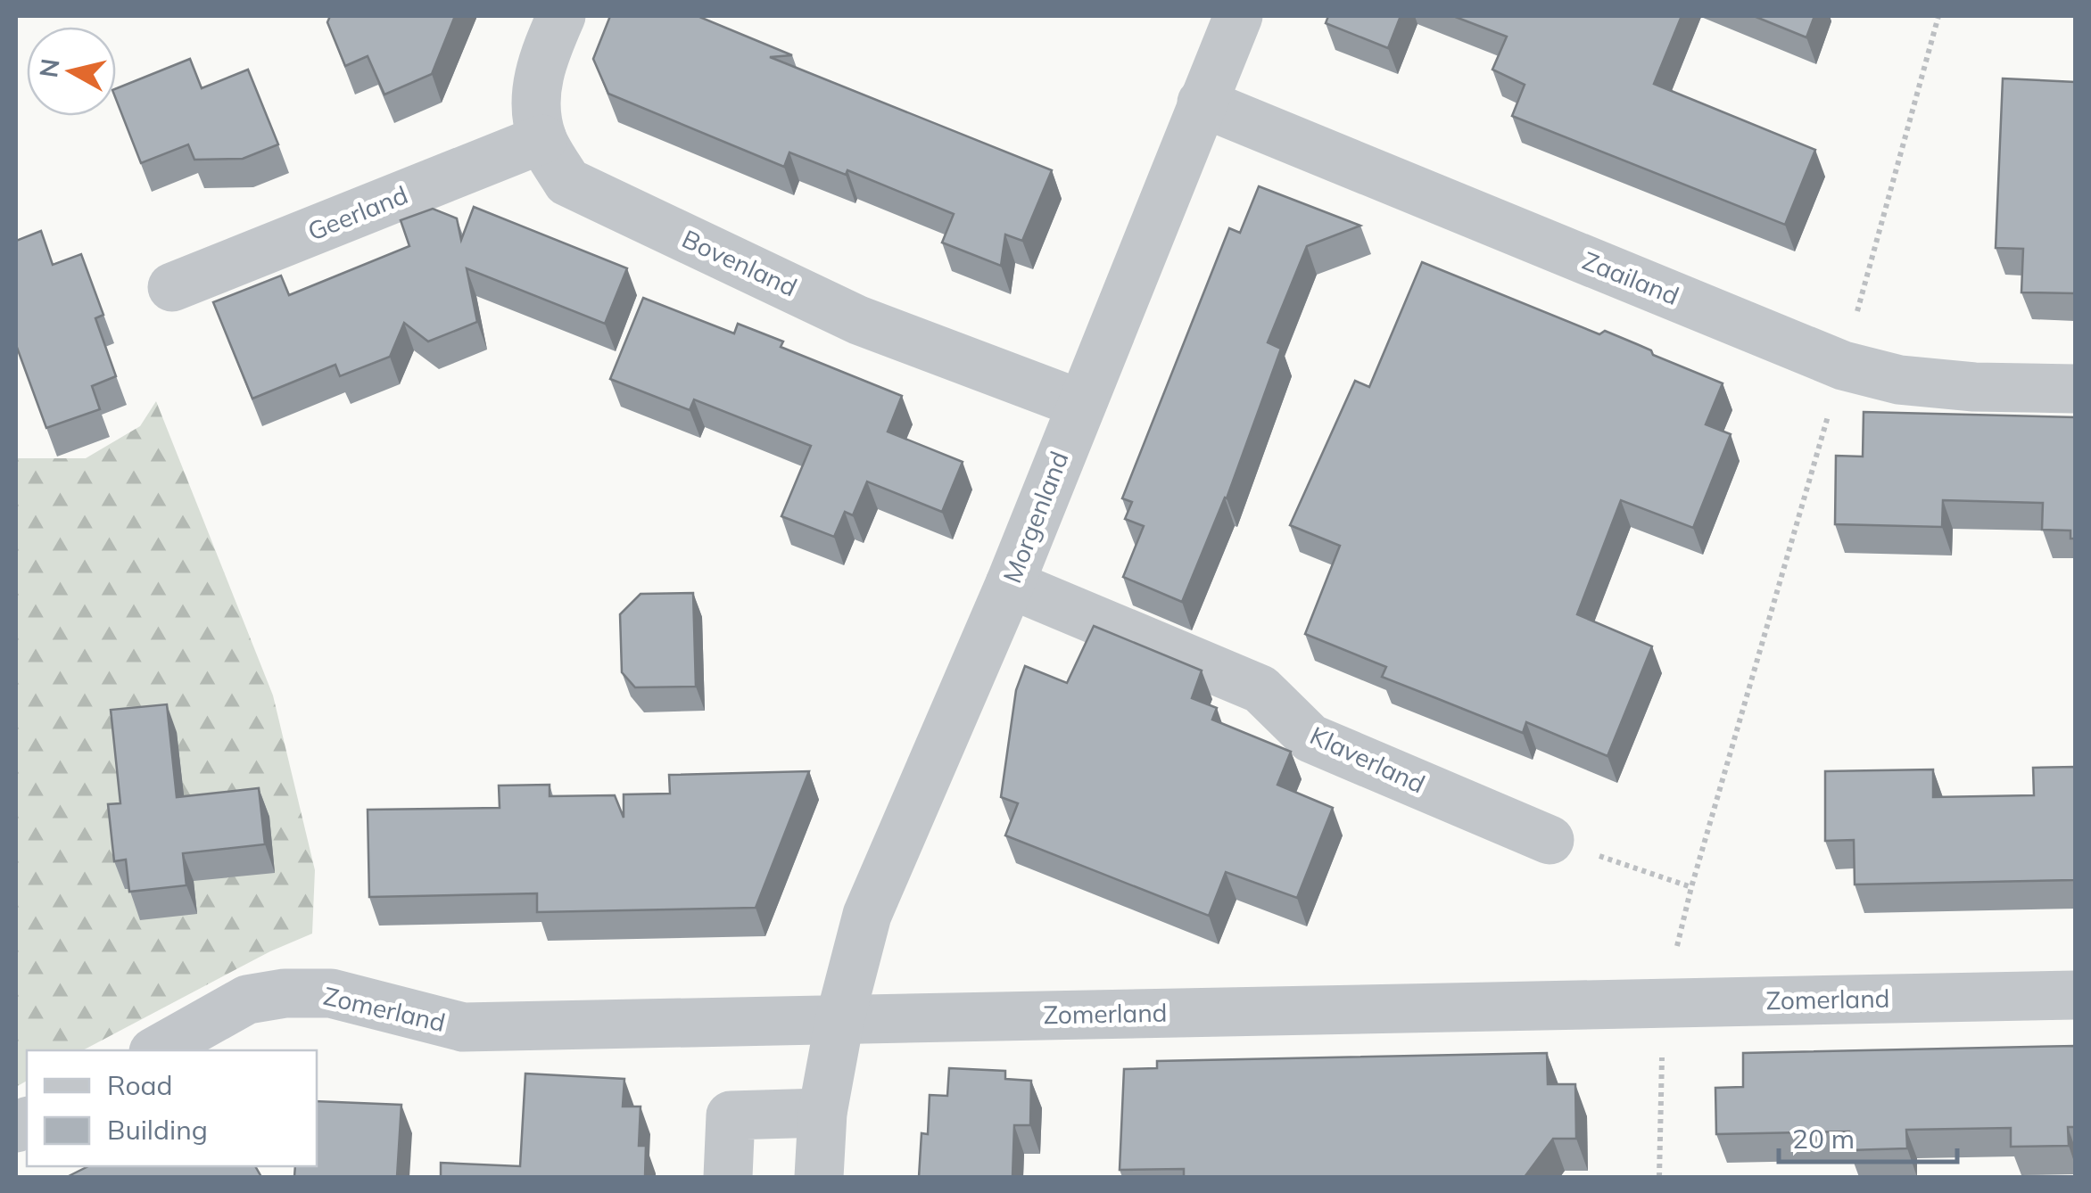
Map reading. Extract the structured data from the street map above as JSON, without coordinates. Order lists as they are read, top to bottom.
{
  "streets": {
    "street": [
      "Geerland",
      "Bovenland",
      "Zaailand",
      "Morgenland",
      "Klaverland",
      "Zomerland"
    ]
  },
  "crossings": [
    ["Geerland", "Bovenland"],
    ["Bovenland", "Morgenland"],
    ["Zaailand", "Morgenland"],
    ["Morgenland", "Klaverland"],
    ["Morgenland", "Zomerland"]
  ],
  "legend": ["Road", "Building"],
  "scale_bar": "20 m",
  "north": "left"
}
